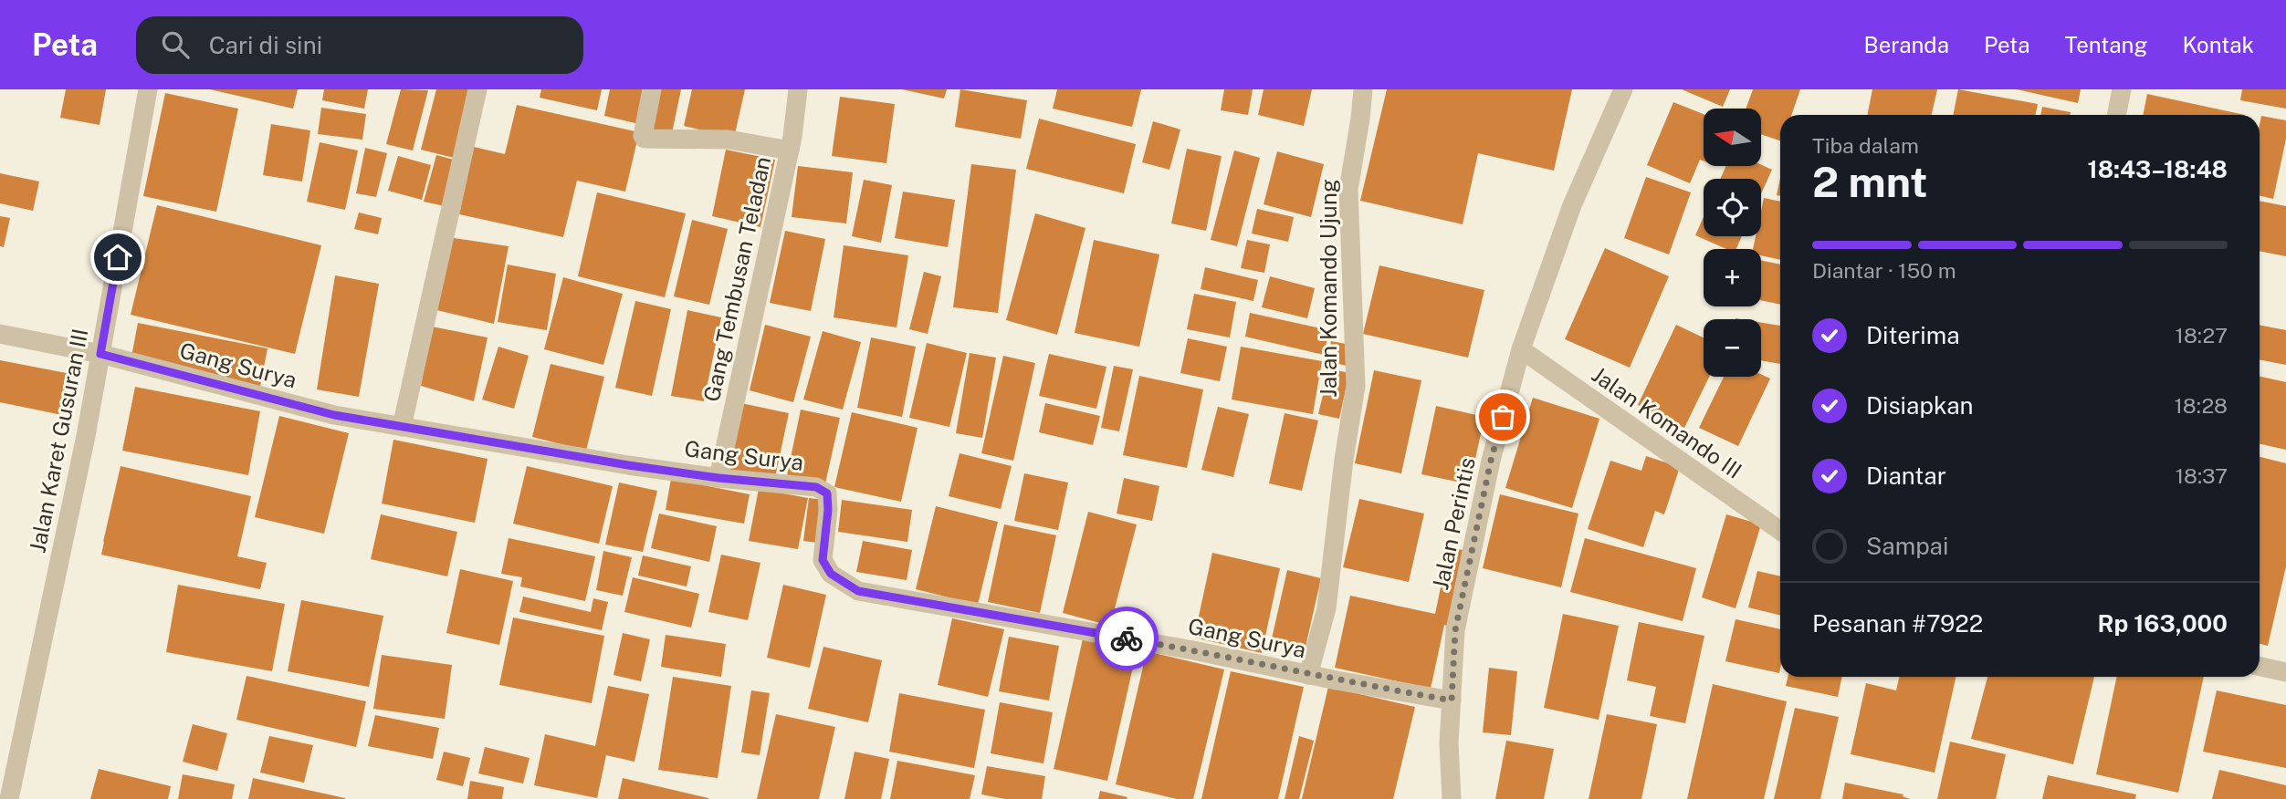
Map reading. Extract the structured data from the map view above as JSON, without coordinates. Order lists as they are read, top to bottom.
{
  "streets": {
    "street": [
      "Gang Tembusan Teladan",
      "Jalan Komando Ujung",
      "Gang Surya",
      "Jalan Komando III",
      "Jalan Karet Gusuran III",
      "Jalan Perintis"
    ]
  },
  "crossings": [
    ["Gang Tembusan Teladan", "Gang Surya"],
    ["Jalan Komando Ujung", "Gang Surya"],
    ["Gang Surya", "Jalan Karet Gusuran III"],
    ["Gang Surya", "Jalan Perintis"],
    ["Jalan Komando III", "Jalan Perintis"]
  ],
  "north": "left",
  "page": {
    "header": "Peta",
    "search": "Cari di sini",
    "nav": [
      "Beranda",
      "Peta",
      "Tentang",
      "Kontak"
    ],
    "map_buttons": ["+", "−"],
    "heading": ["2 mnt", "Tiba dalam", "18:43–18:48"],
    "panel": ["Pesanan #7922", "Rp 163,000"],
    "bar": "Diantar · 150 m",
    "list": [
      ["Diterima", "18:27"],
      ["Disiapkan", "18:28"],
      ["Diantar", "18:37"],
      "Sampai"
    ]
  }
}
